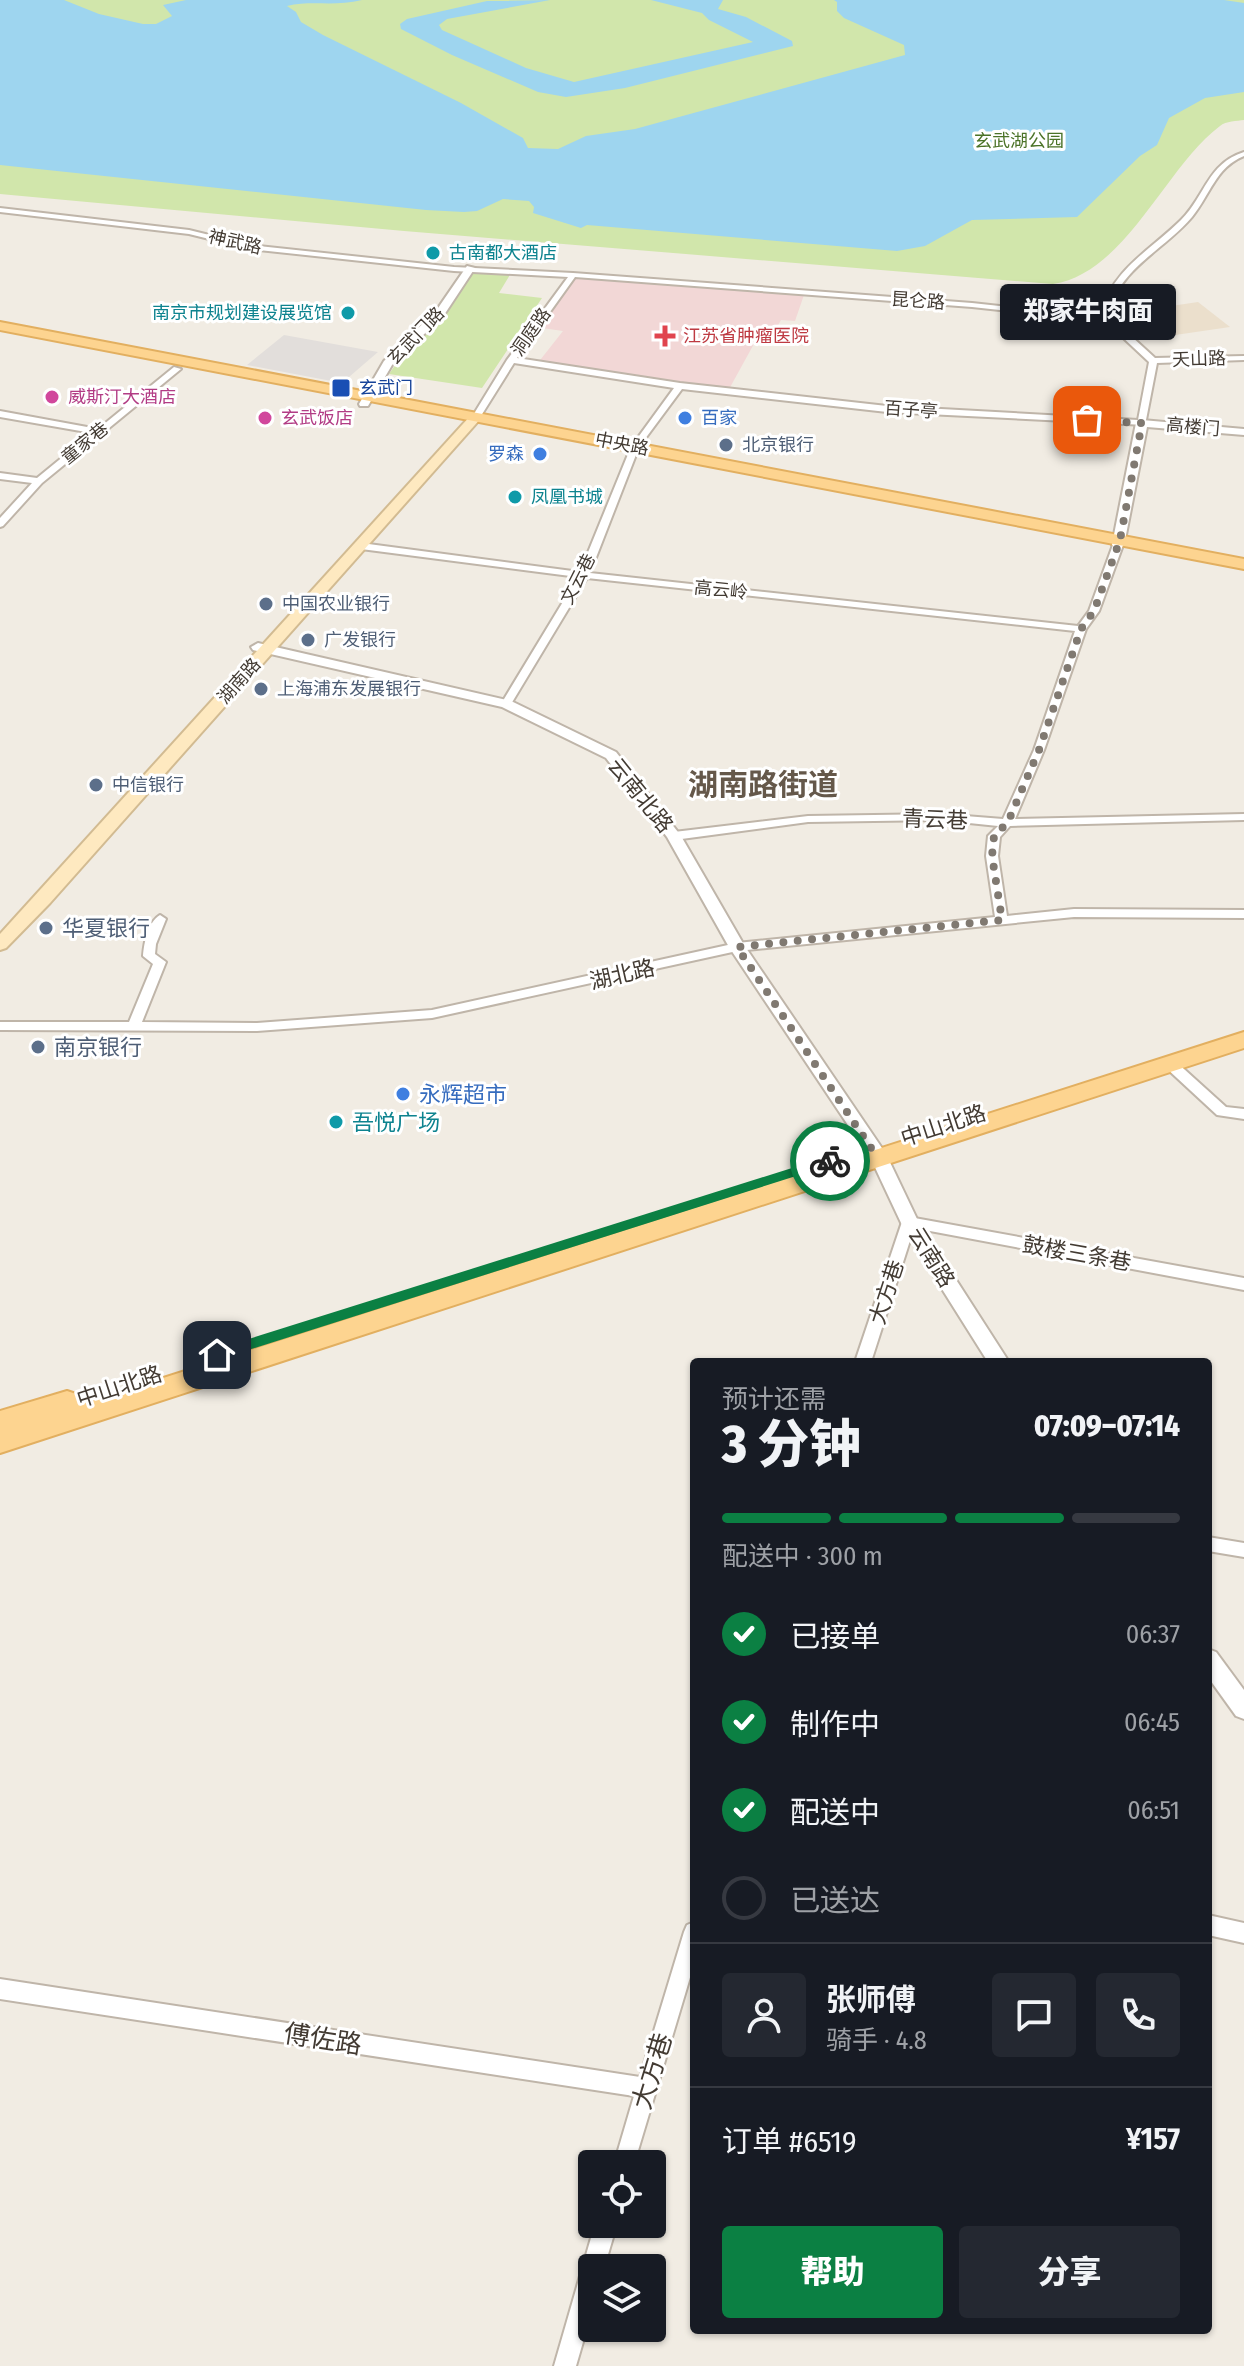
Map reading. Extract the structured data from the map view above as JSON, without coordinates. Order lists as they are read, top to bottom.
{
  "streets": {
    "main road": ["中央路", "湖南路", "中山北路"],
    "street": [
      "神武路",
      "昆仑路",
      "洞庭路",
      "玄武门路",
      "天山路",
      "百子亭",
      "高楼门",
      "童家巷",
      "文云巷",
      "高云岭",
      "云南北路",
      "青云巷",
      "湖北路",
      "鼓楼三条巷",
      "云南路",
      "大方巷",
      "傅佐路"
    ]
  },
  "crossings": [
    ["神武路", "昆仑路"],
    ["神武路", "洞庭路"],
    ["神武路", "玄武门路"],
    ["昆仑路", "洞庭路"],
    ["洞庭路", "百子亭"],
    ["洞庭路", "中央路"],
    ["洞庭路", "湖南路"],
    ["玄武门路", "中央路"],
    ["百子亭", "高楼门"],
    ["童家巷", "中央路"],
    ["中央路", "文云巷"],
    ["中央路", "湖南路"],
    ["文云巷", "高云岭"],
    ["文云巷", "云南北路"],
    ["高云岭", "湖南路"],
    ["湖南路", "云南北路"],
    ["云南北路", "青云巷"],
    ["云南北路", "湖北路"],
    ["云南北路", "中山北路"],
    ["云南北路", "云南路"],
    ["中山北路", "云南路"],
    ["鼓楼三条巷", "云南路"],
    ["鼓楼三条巷", "大方巷"],
    ["云南路", "大方巷"],
    ["大方巷", "傅佐路"]
  ],
  "districts": ["湖南路街道"],
  "parks": ["玄武湖公园"],
  "places": {
    "other": [
      "古南都大酒店",
      "南京市规划建设展览馆",
      "威斯汀大酒店",
      "玄武饭店",
      "百家",
      "郑家牛肉面",
      "北京银行",
      "罗森",
      "凤凰书城",
      "中国农业银行",
      "广发银行",
      "上海浦东发展银行",
      "中信银行",
      "华夏银行",
      "南京银行",
      "永辉超市",
      "吾悦广场"
    ],
    "health": ["江苏省肿瘤医院"],
    "transit": ["玄武门"]
  },
  "page": {
    "bubble": "郑家牛肉面",
    "heading": ["3 分钟", "预计还需", "07:09–07:14"],
    "panel": [
      "张师傅",
      "骑手 · 4.8",
      "订单 #6519",
      "¥157"
    ],
    "bar": "配送中 · 300 m",
    "list": [
      ["已接单", "06:37"],
      ["制作中", "06:45"],
      ["配送中", "06:51"],
      "已送达"
    ],
    "buttons": ["帮助", "分享"]
  }
}
